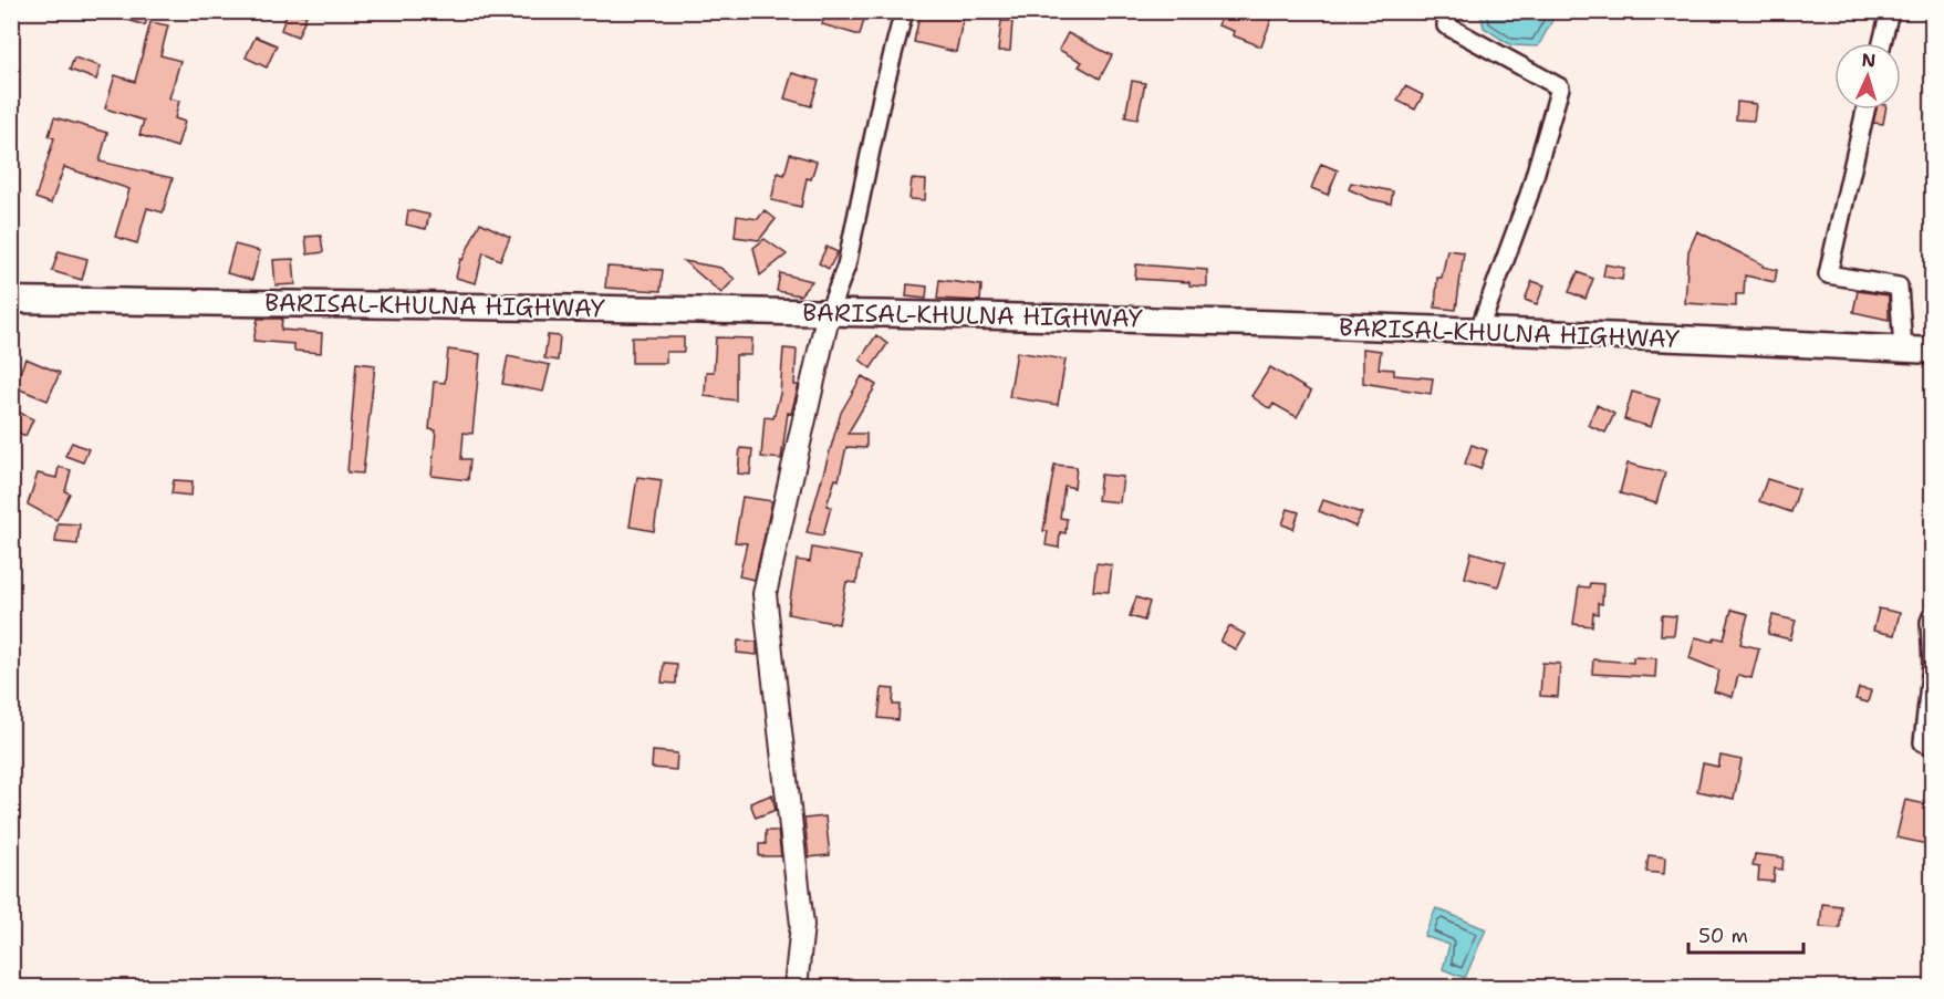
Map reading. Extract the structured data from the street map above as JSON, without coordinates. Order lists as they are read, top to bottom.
{
  "streets": {
    "highway": ["BARISAL-KHULNA HIGHWAY"]
  },
  "scale_bar": "50 m",
  "north": "top"
}
